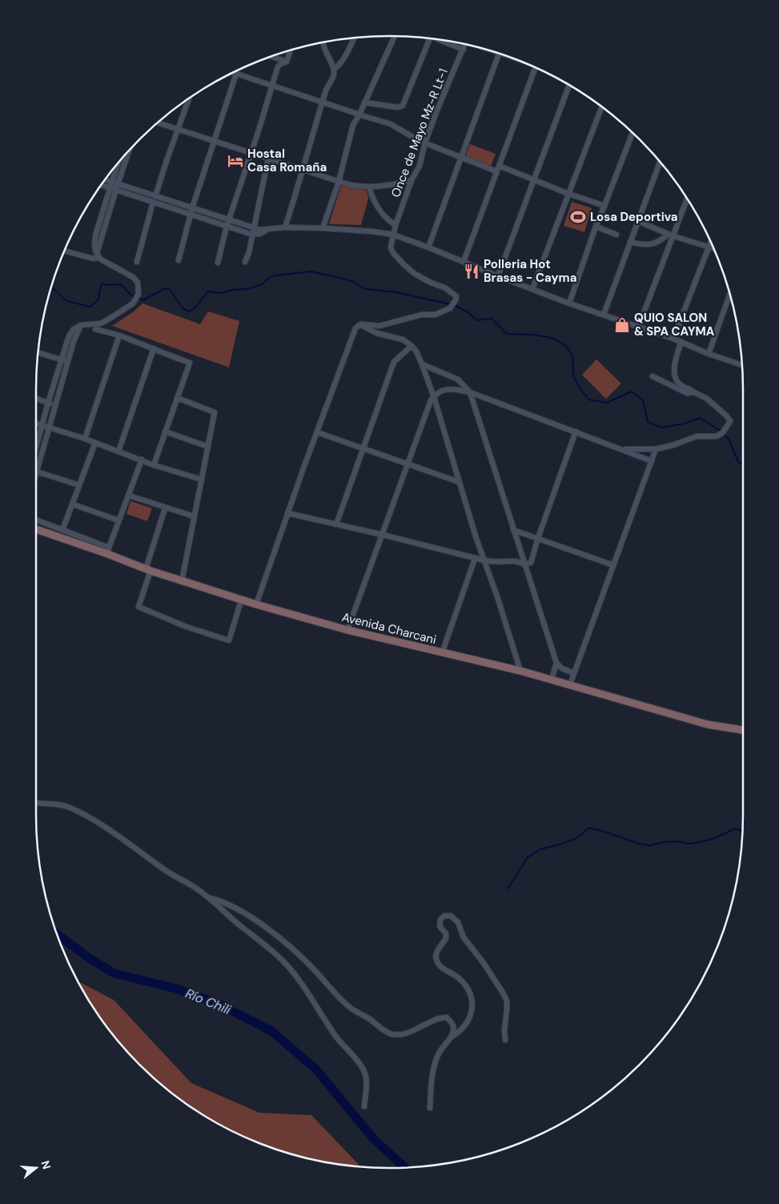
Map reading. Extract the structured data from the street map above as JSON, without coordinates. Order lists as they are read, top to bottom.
{
  "streets": {
    "main road": ["Avenida Charcani"],
    "street": ["Once de Mayo Mz-R Lt-1"]
  },
  "water": ["Río Chili"],
  "places": {
    "hotel": ["Hostal Casa Romaña"],
    "sports": ["Losa Deportiva"],
    "restaurant": ["Polleria Hot Brasas - Cayma"],
    "shop": ["QUIO SALON & SPA CAYMA"]
  },
  "north": "right"
}
